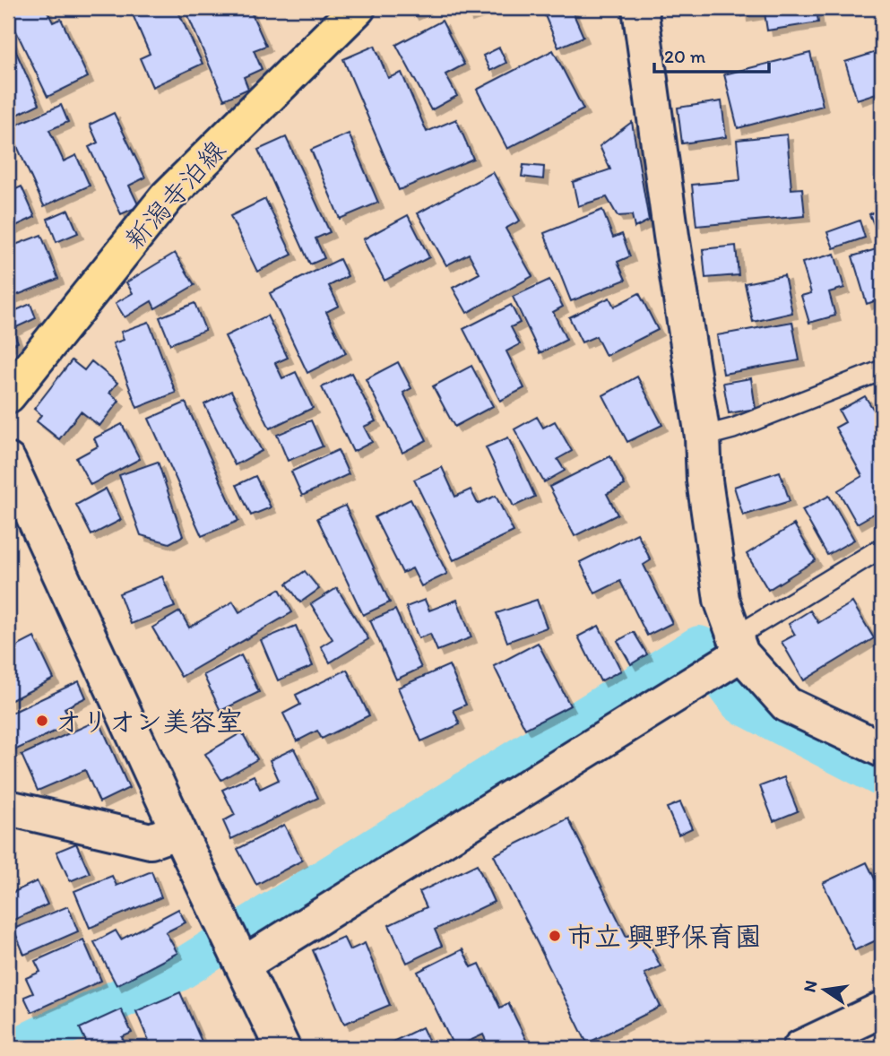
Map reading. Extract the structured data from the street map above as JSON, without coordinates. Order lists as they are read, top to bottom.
{
  "streets": {
    "main road": ["新潟寺泊線"]
  },
  "places": ["オリオン美容室", "市立 興野保育園"],
  "scale_bar": "20 m",
  "north": "left"
}
